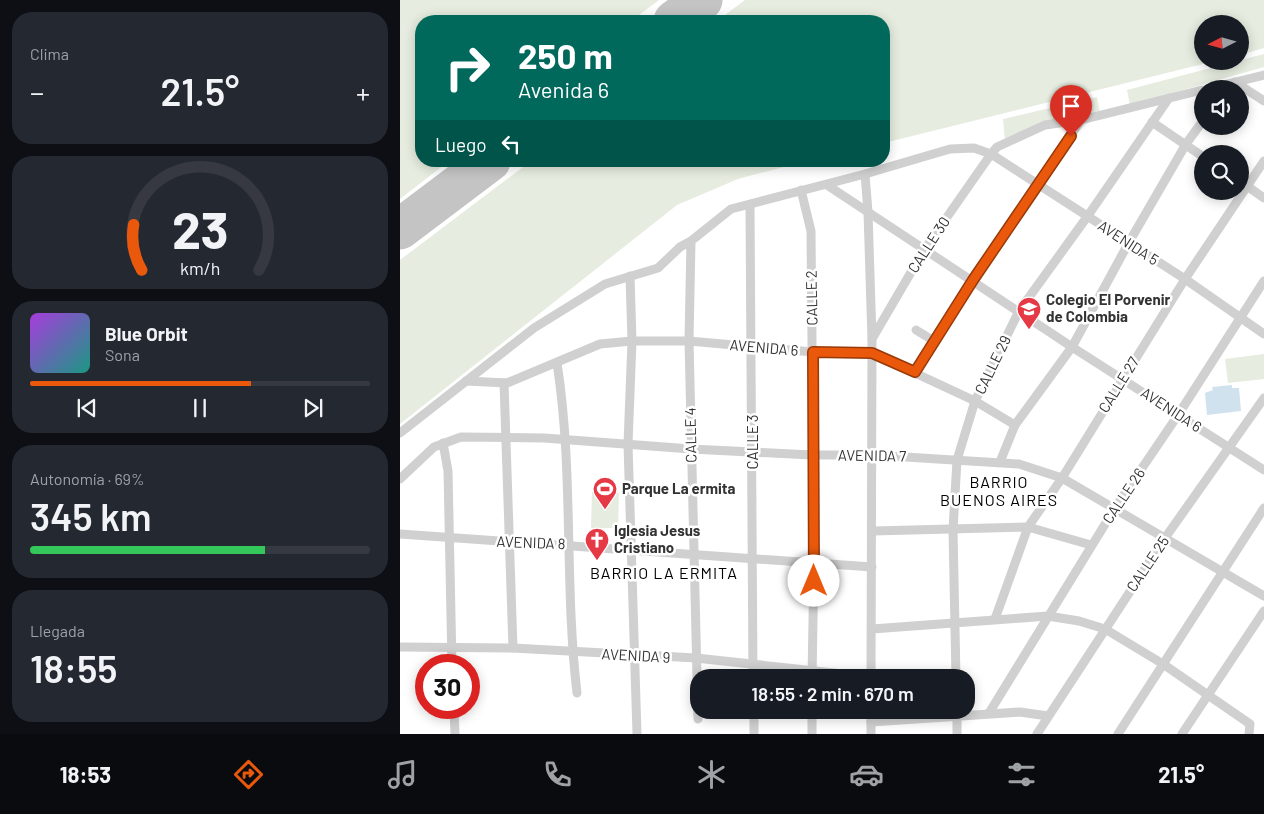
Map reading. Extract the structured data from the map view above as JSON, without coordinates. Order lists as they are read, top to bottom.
{
  "streets": {
    "street": [
      "AVENIDA 5",
      "CALLE 30",
      "CALLE 2",
      "AVENIDA 6",
      "CALLE 29",
      "CALLE 27",
      "CALLE 4",
      "CALLE 3",
      "AVENIDA 7",
      "CALLE 26",
      "AVENIDA 8",
      "CALLE 25",
      "AVENIDA 9"
    ]
  },
  "crossings": [
    ["AVENIDA 5", "CALLE 30"],
    ["AVENIDA 5", "CALLE 2"],
    ["AVENIDA 5", "AVENIDA 6"],
    ["AVENIDA 5", "CALLE 29"],
    ["AVENIDA 5", "CALLE 27"],
    ["AVENIDA 5", "CALLE 4"],
    ["AVENIDA 5", "CALLE 3"],
    ["AVENIDA 5", "CALLE 26"],
    ["CALLE 30", "AVENIDA 6"],
    ["CALLE 2", "AVENIDA 6"],
    ["CALLE 2", "AVENIDA 7"],
    ["CALLE 2", "AVENIDA 8"],
    ["AVENIDA 6", "CALLE 29"],
    ["AVENIDA 6", "CALLE 27"],
    ["AVENIDA 6", "CALLE 4"],
    ["AVENIDA 6", "CALLE 3"],
    ["AVENIDA 6", "CALLE 26"],
    ["AVENIDA 6", "CALLE 25"],
    ["CALLE 29", "AVENIDA 7"],
    ["CALLE 27", "AVENIDA 7"],
    ["CALLE 4", "AVENIDA 7"],
    ["CALLE 4", "AVENIDA 8"],
    ["CALLE 4", "AVENIDA 9"],
    ["CALLE 3", "AVENIDA 7"],
    ["CALLE 3", "AVENIDA 8"],
    ["CALLE 3", "AVENIDA 9"],
    ["AVENIDA 7", "CALLE 26"],
    ["AVENIDA 7", "CALLE 25"]
  ],
  "districts": ["BARRIO BUENOS AIRES", "BARRIO LA ERMITA"],
  "places": {
    "school or university": ["Colegio El Porvenir de Colombia"],
    "sports": ["Parque La ermita"],
    "church": ["Iglesia Jesus Cristiano"]
  },
  "north": "left",
  "page": {
    "tile": [
      "Clima",
      ["Autonomía · 69%", "345 km"],
      ["Llegada", "18:55"]
    ],
    "turn": ["250 m", "Avenida 6"],
    "heat": ["−", "21.5°", "+"],
    "then": "Luego",
    "song": ["Blue Orbit", "Sona"],
    "limit": "30",
    "trip": "18:55 · 2 min · 670 m",
    "tabs": ["18:53", "21.5°"],
    "gauge": ["23", "km/h"]
  }
}
